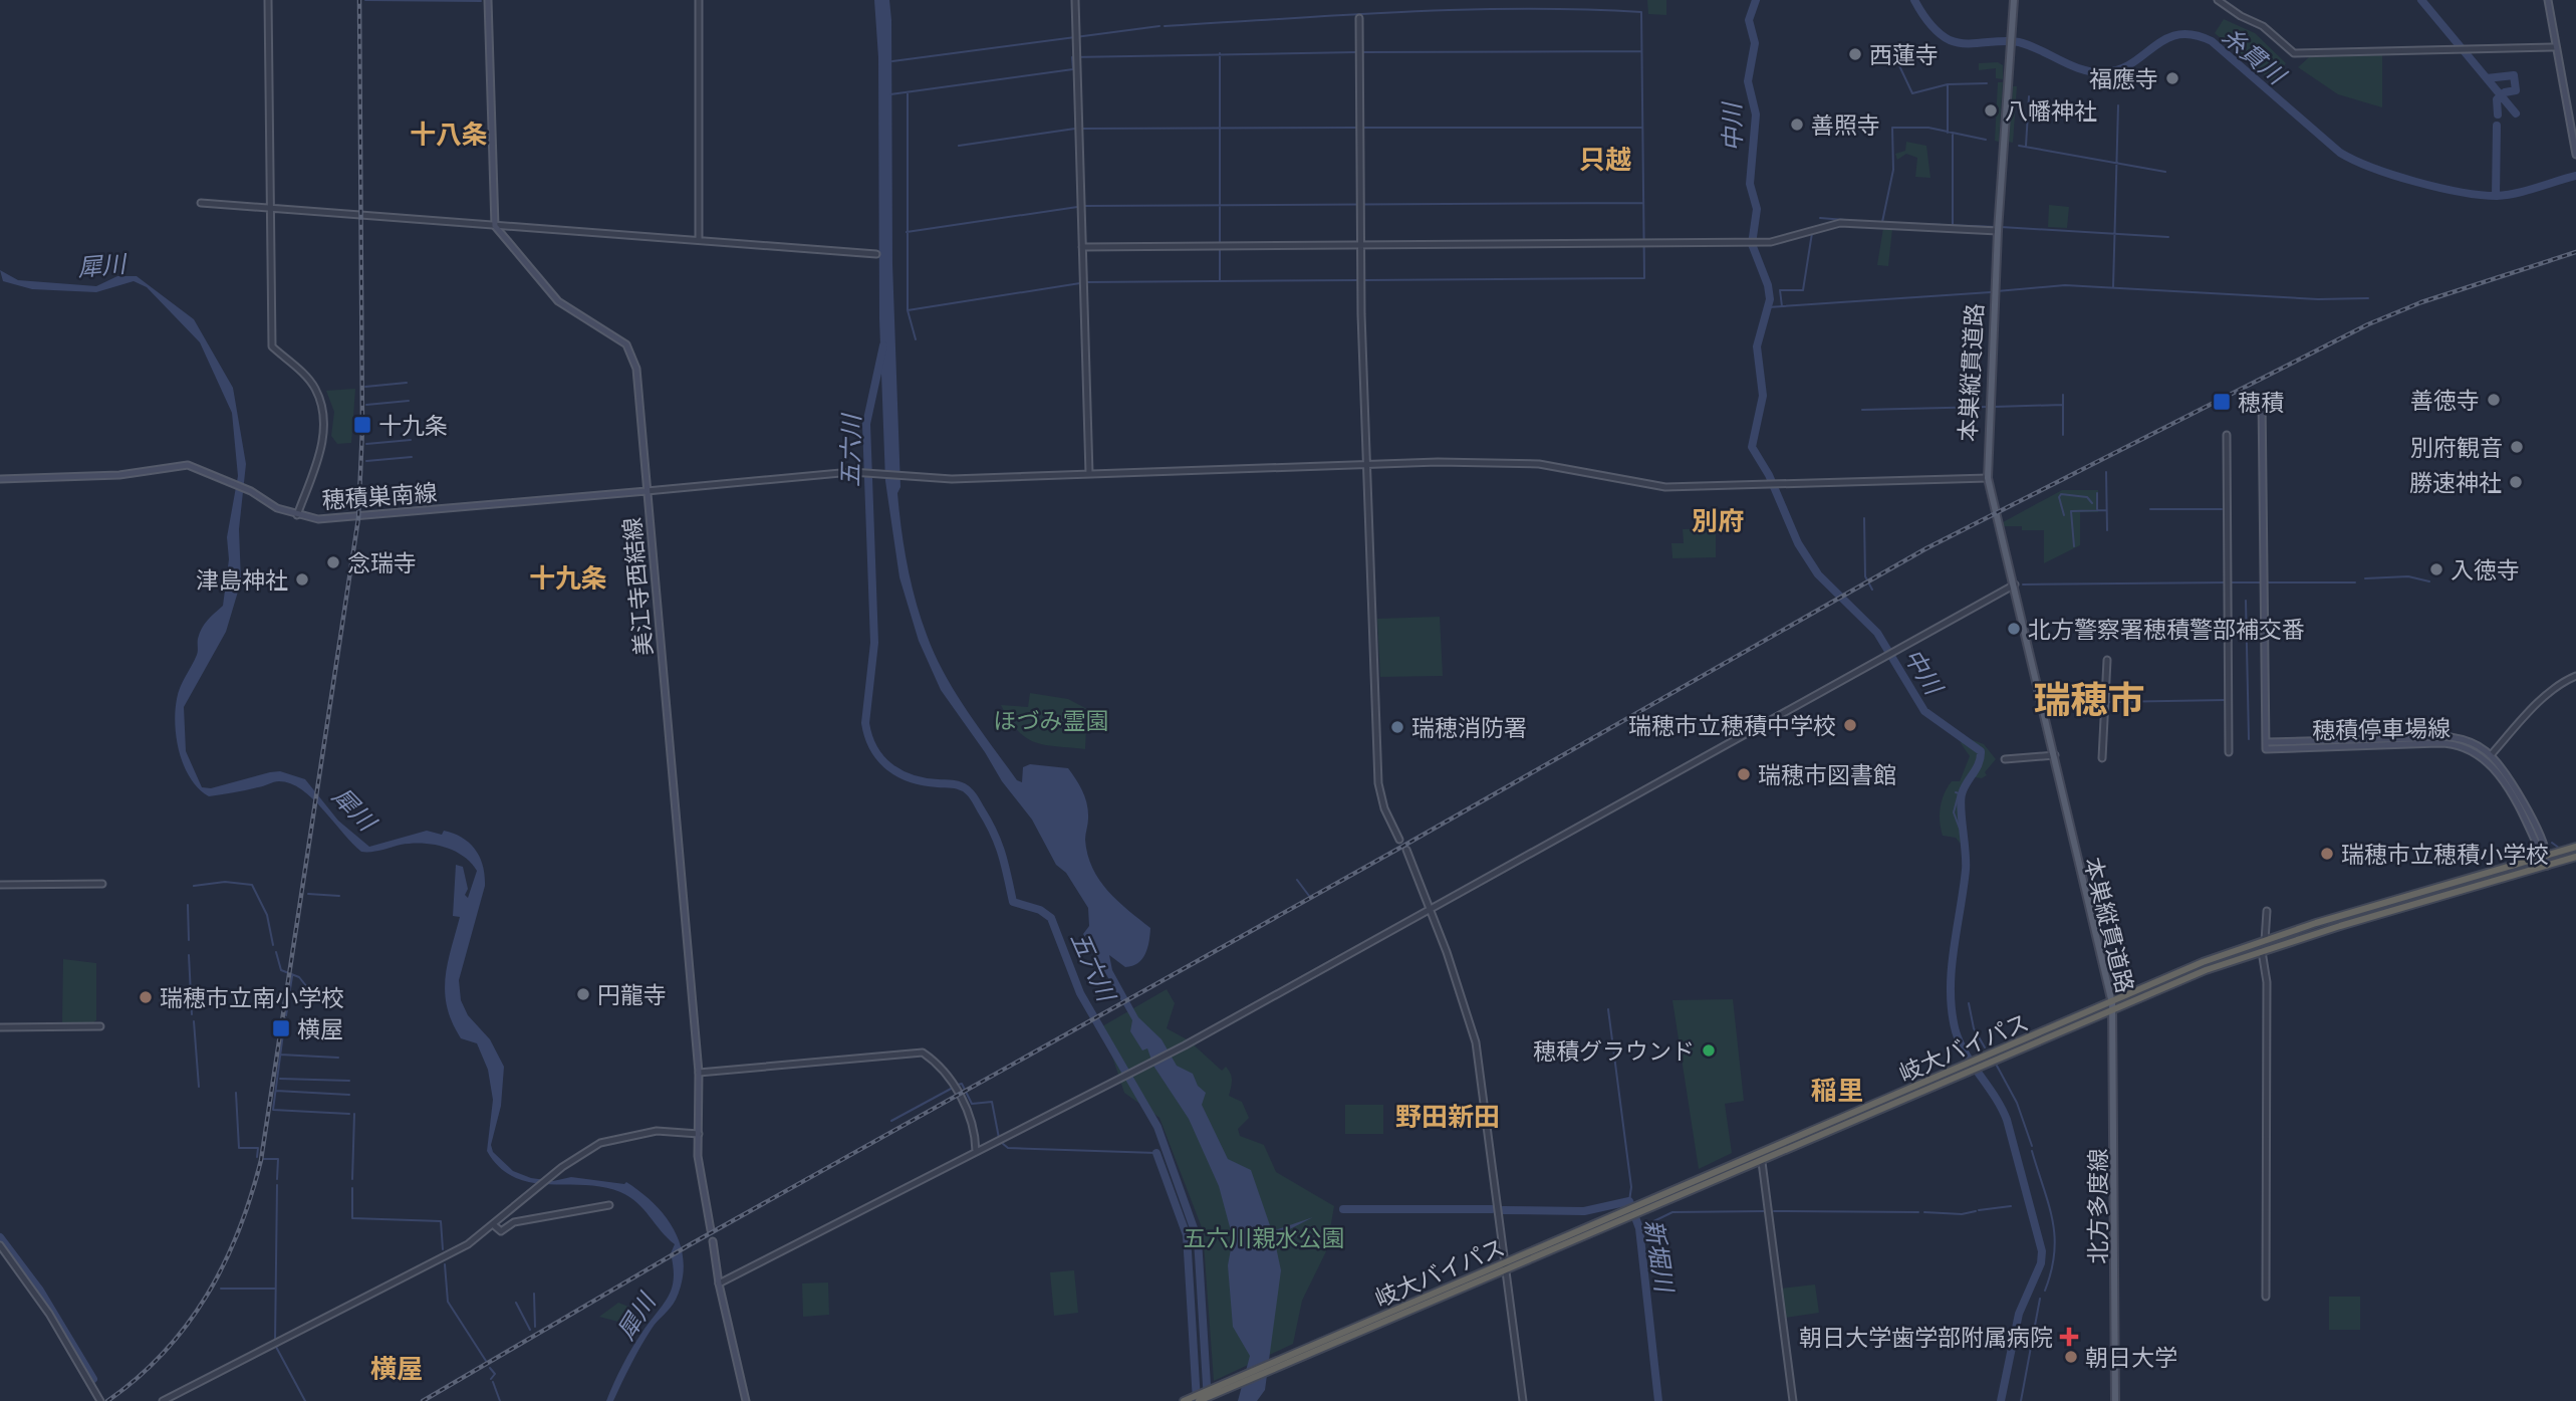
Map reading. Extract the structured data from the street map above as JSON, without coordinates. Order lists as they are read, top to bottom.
{
  "streets": {
    "highway": ["岐大バイパス"],
    "main road": [
      "本巣縦貫道路",
      "穂積巣南線",
      "美江寺西結線",
      "穂積停車場線",
      "北方多度線"
    ]
  },
  "crossings": [
    ["本巣縦貫道路", "岐大バイパス"],
    ["本巣縦貫道路", "北方多度線"],
    ["穂積巣南線", "美江寺西結線"],
    ["穂積停車場線", "岐大バイパス"],
    ["岐大バイパス", "北方多度線"]
  ],
  "districts": [
    "十八条",
    "只越",
    "別府",
    "十九条",
    "瑞穂市",
    "稲里",
    "野田新田",
    "横屋"
  ],
  "water": [
    "糸貫川",
    "中川",
    "犀川",
    "五六川",
    "新堀川"
  ],
  "parks": ["ほづみ霊園", "五六川親水公園"],
  "places": {
    "other": [
      "西蓮寺",
      "福應寺",
      "八幡神社",
      "善照寺",
      "善徳寺",
      "別府観音",
      "勝速神社",
      "念瑞寺",
      "入徳寺",
      "津島神社",
      "北方警察署穂積警部補交番",
      "瑞穂市立穂積中学校",
      "瑞穂消防署",
      "瑞穂市図書館",
      "瑞穂市立穂積小学校",
      "円龍寺",
      "瑞穂市立南小学校",
      "穂積グラウンド",
      "朝日大学"
    ],
    "transit": ["穂積", "十九条", "横屋"],
    "health": ["朝日大学歯学部附属病院"]
  }
}
